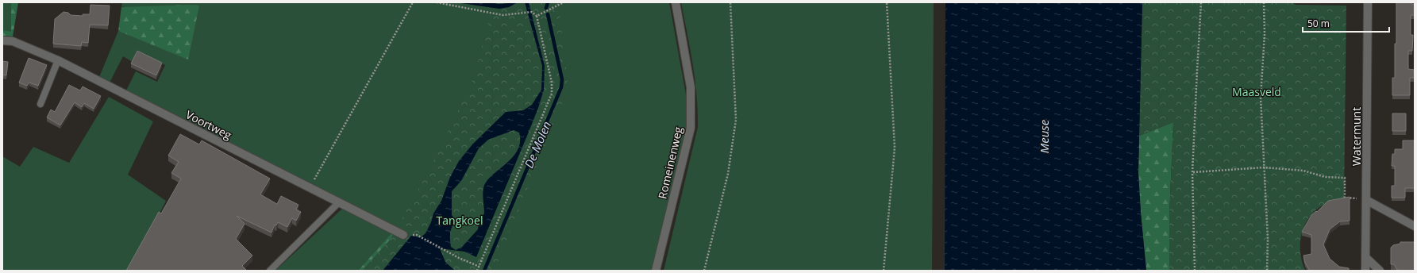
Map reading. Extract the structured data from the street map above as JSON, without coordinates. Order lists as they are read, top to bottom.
{
  "streets": {
    "street": ["Voortweg", "Watermunt", "Romeinenweg"]
  },
  "water": ["Meuse", "De Molen"],
  "parks": ["Maasveld", "Tangkoel"],
  "scale_bar": "50 m"
}
